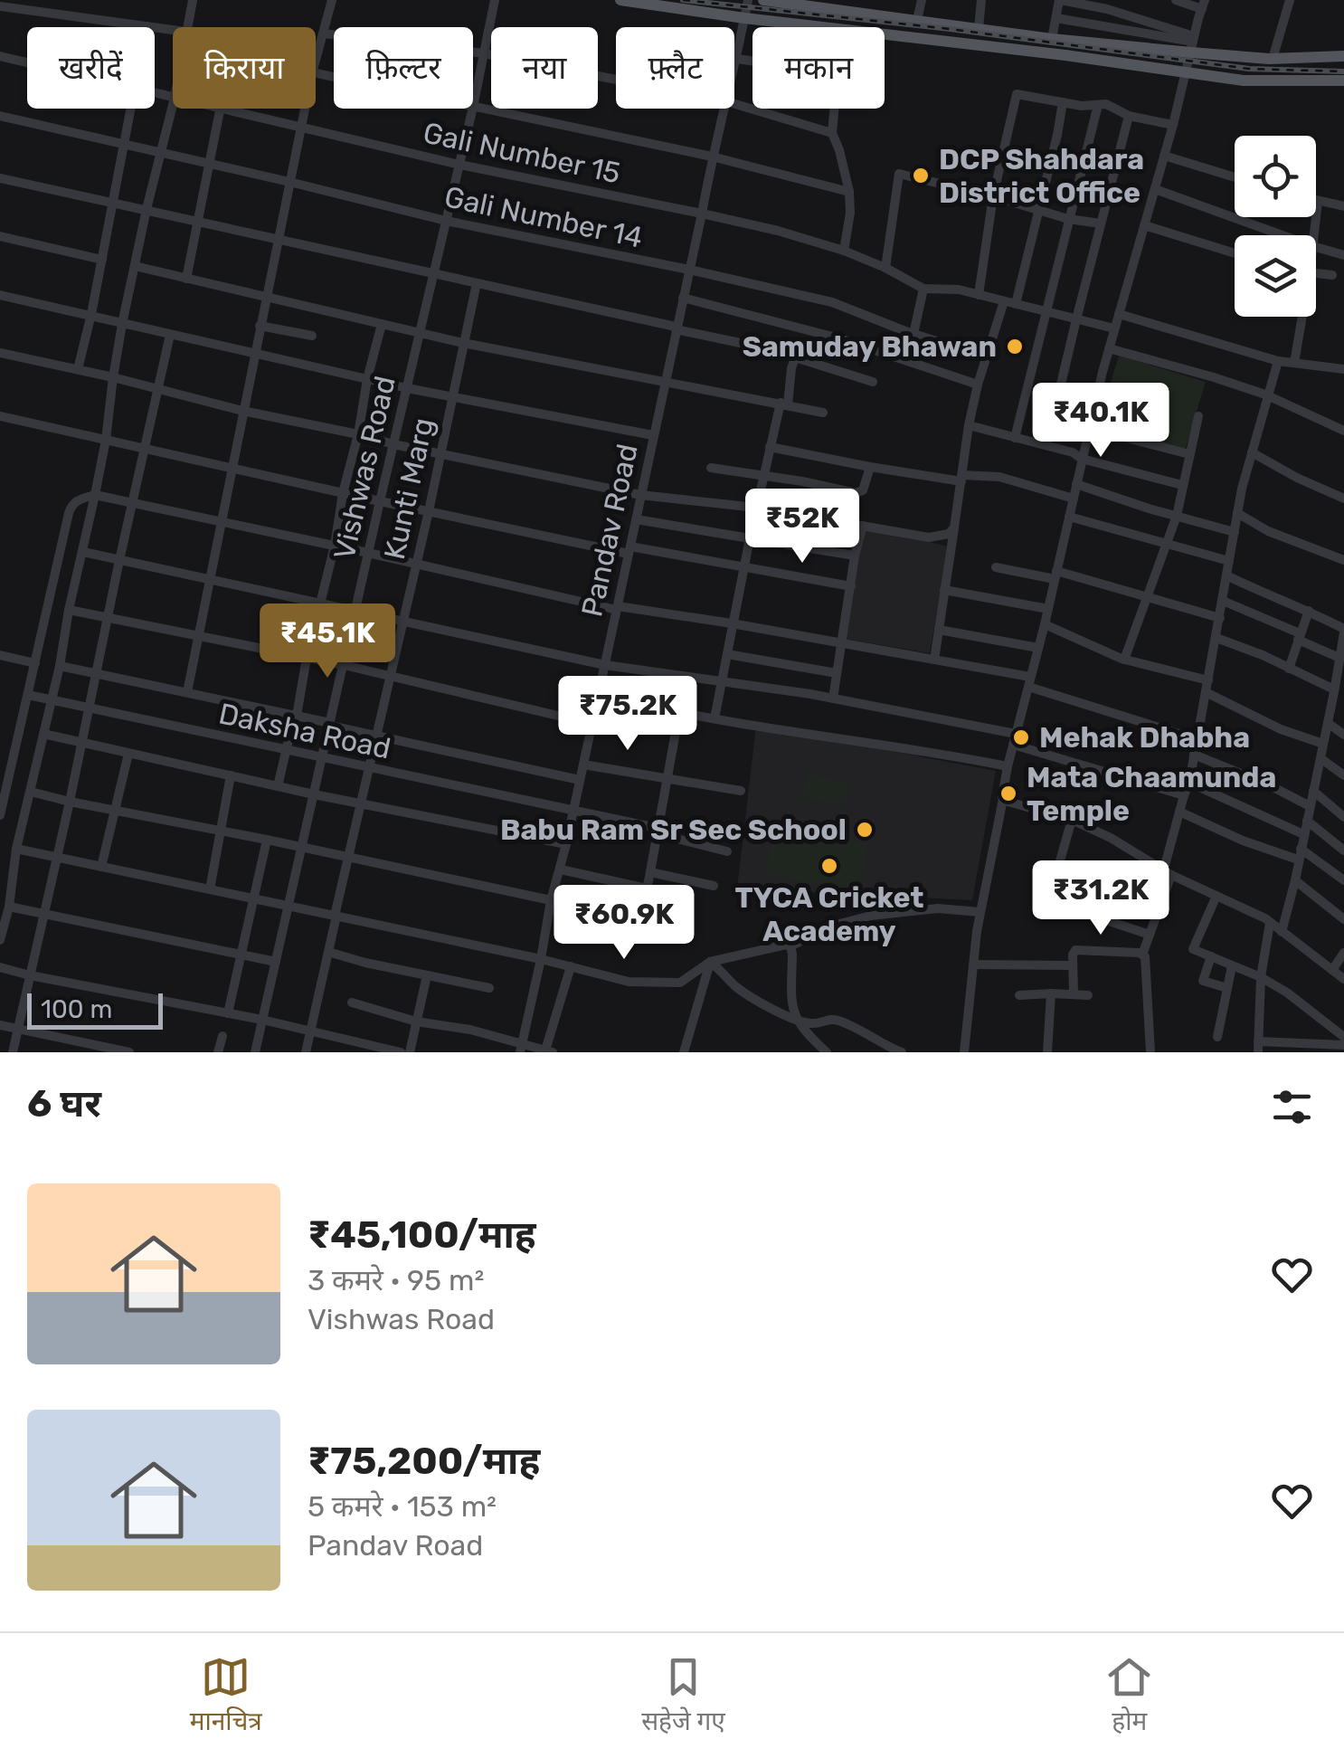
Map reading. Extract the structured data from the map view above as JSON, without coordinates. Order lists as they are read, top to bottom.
{
  "streets": {
    "street": [
      "Gali Number 15",
      "Gali Number 14",
      "Vishwas Road",
      "Kunti Marg",
      "Pandav Road",
      "Daksha Road"
    ]
  },
  "crossings": [
    ["Gali Number 15", "Vishwas Road"],
    ["Gali Number 15", "Pandav Road"],
    ["Gali Number 14", "Vishwas Road"],
    ["Gali Number 14", "Pandav Road"],
    ["Vishwas Road", "Daksha Road"],
    ["Kunti Marg", "Daksha Road"],
    ["Pandav Road", "Daksha Road"]
  ],
  "places": [
    "DCP Shahdara District Office",
    "Samuday Bhawan",
    "Mehak Dhabha",
    "Mata Chaamunda Temple",
    "Babu Ram Sr Sec School",
    "TYCA Cricket Academy"
  ],
  "scale_bar": "100 m",
  "page": {
    "chip": [
      "खरीदें",
      "किराया",
      "फ़िल्टर",
      "नया",
      "फ़्लैट",
      "मकान"
    ],
    "price": [
      "₹40.1K",
      "₹52K",
      "₹45.1K",
      "₹75.2K",
      "₹31.2K",
      "₹60.9K"
    ],
    "scale": "100 m",
    "heading": "6 घर",
    "list": [
      {
        "name": "₹45,100/माह",
        "note": "3 कमरे · 95 m² · Vishwas Road"
      },
      {
        "name": "₹75,200/माह",
        "note": "5 कमरे · 153 m² · Pandav Road"
      }
    ],
    "tabs": ["मानचित्र", "सहेजे गए", "होम"]
  }
}
